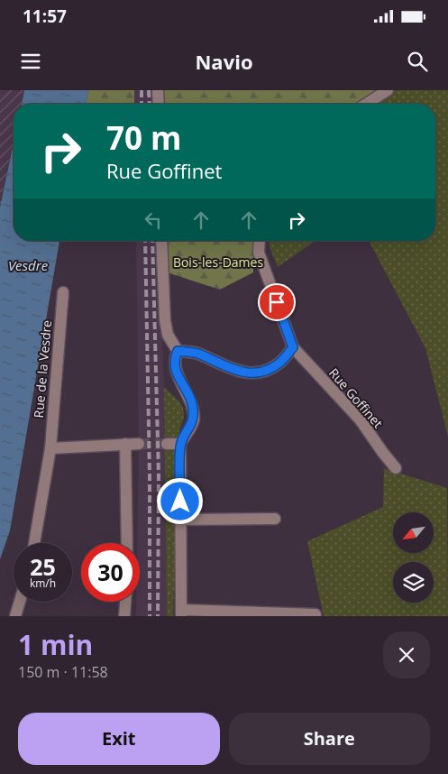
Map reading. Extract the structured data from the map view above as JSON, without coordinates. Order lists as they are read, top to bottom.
{
  "streets": {
    "street": ["Rue de la Vesdre", "Rue Goffinet"]
  },
  "water": ["Vesdre"],
  "parks": ["Bois-les-Dames"],
  "north": "bottom left",
  "page": {
    "status": "11:57",
    "header": "Navio",
    "turn": ["70 m", "Rue Goffinet"],
    "speed": "25 km/h",
    "limit": "30",
    "heading": ["1 min", "150 m · 11:58"],
    "buttons": ["Exit", "Share"]
  }
}
